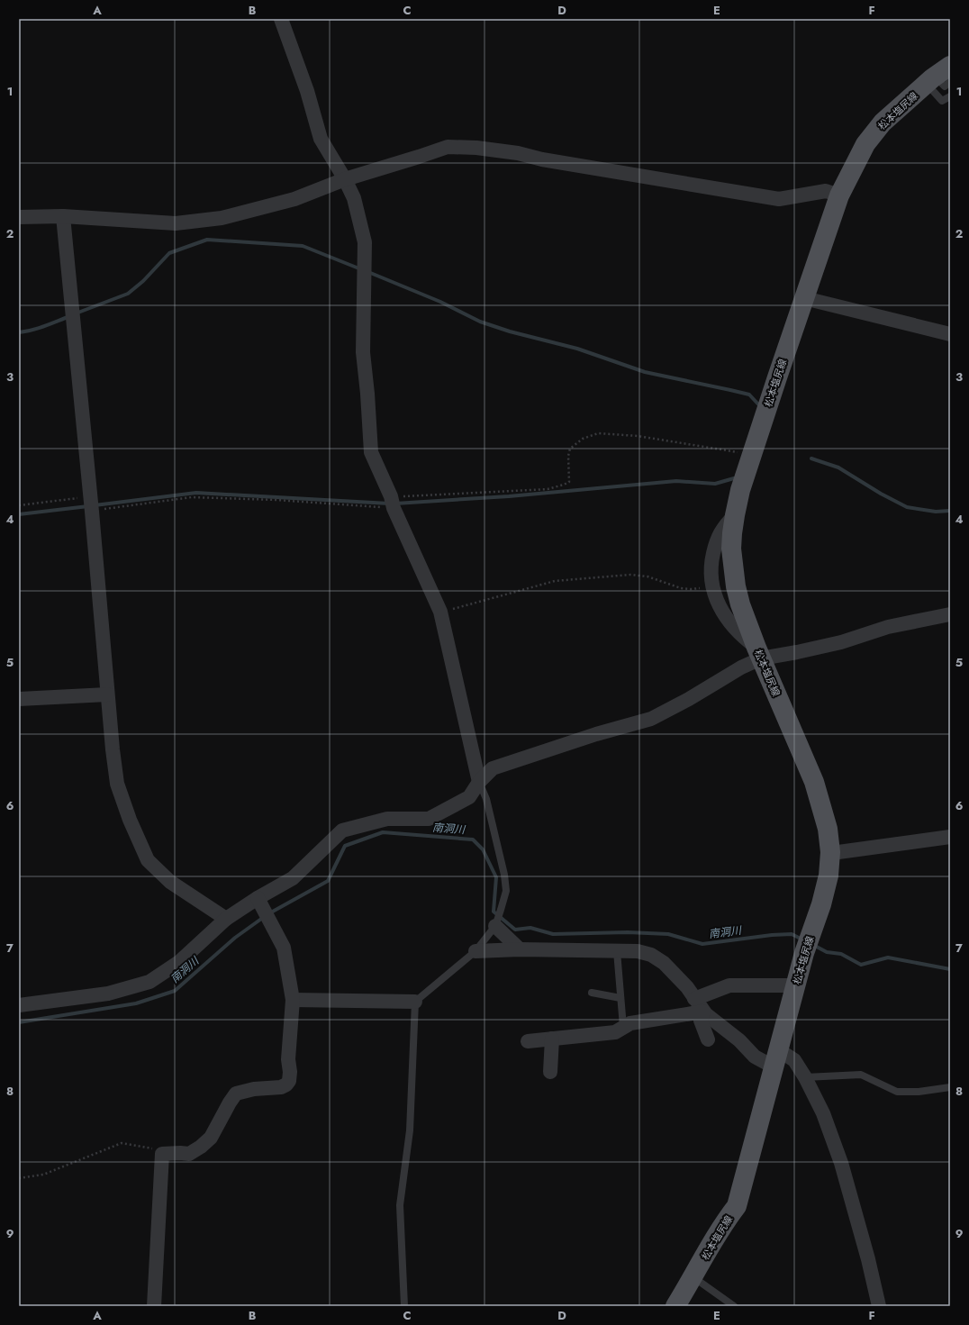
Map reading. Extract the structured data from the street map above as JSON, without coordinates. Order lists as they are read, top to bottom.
{
  "streets": {
    "main road": ["松本塩尻線"]
  },
  "water": ["南洞川"],
  "grid": {
    "columns": [
      "A",
      "B",
      "C",
      "D",
      "E",
      "F"
    ],
    "rows": [
      "1",
      "2",
      "3",
      "4",
      "5",
      "6",
      "7",
      "8",
      "9"
    ]
  }
}
